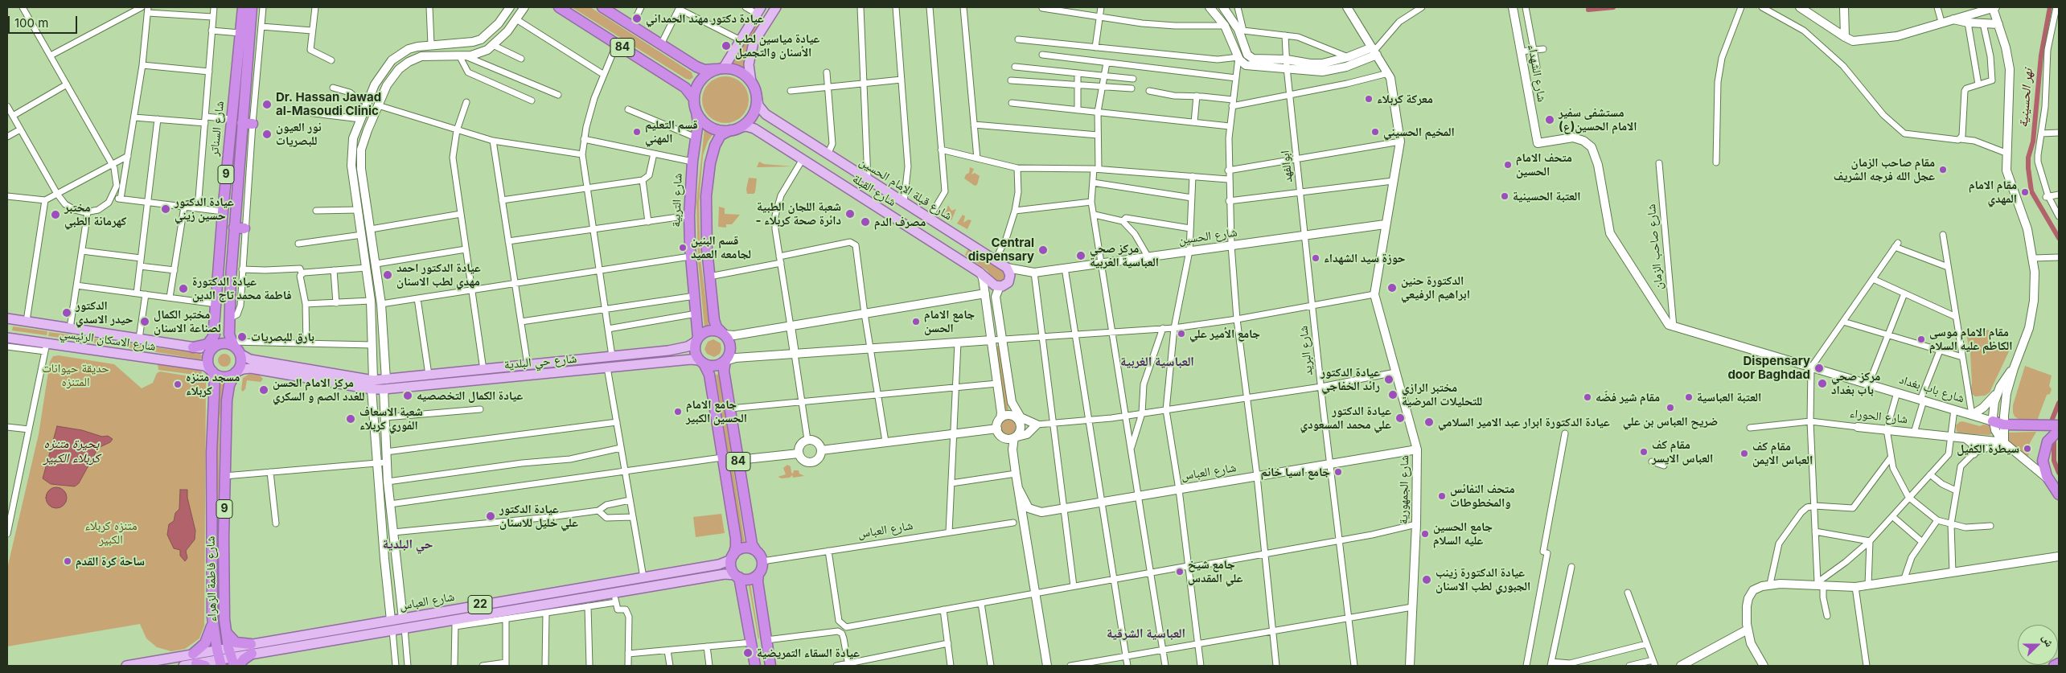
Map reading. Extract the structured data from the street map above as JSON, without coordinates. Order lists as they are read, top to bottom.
{
  "streets": {
    "highway": [
      "84",
      "شارع السناتر",
      "9",
      "شارع التربية",
      "شارع فاطمة الزهراء"
    ],
    "main road": [
      "شارع الشهداء",
      "شارع قبلة الإمام الحسين",
      "شارع القبلة",
      "شارع الحسين",
      "شارع الاسكان الرئيسي",
      "شارع حي البلدية",
      "شارع باب بغداد",
      "شارع الحوراء",
      "شارع العباس",
      "شارع الجمهورية",
      "22"
    ],
    "street": ["ابوالفهد", "شارع صاحب الزمان", "شارع البريد"]
  },
  "crossings": [
    ["84", "شارع قبلة الإمام الحسين"],
    ["84", "شارع القبلة"],
    ["84", "شارع التربية"],
    ["84", "شارع حي البلدية"],
    ["84", "شارع العباس"],
    ["شارع الشهداء", "شارع صاحب الزمان"],
    ["شارع الشهداء", "شارع باب بغداد"],
    ["شارع السناتر", "9"],
    ["شارع السناتر", "شارع الاسكان الرئيسي"],
    ["شارع السناتر", "شارع فاطمة الزهراء"],
    ["ابوالفهد", "شارع الحسين"],
    ["ابوالفهد", "شارع البريد"],
    ["9", "شارع الاسكان الرئيسي"],
    ["9", "شارع فاطمة الزهراء"],
    ["شارع قبلة الإمام الحسين", "شارع القبلة"],
    ["شارع قبلة الإمام الحسين", "شارع التربية"],
    ["شارع قبلة الإمام الحسين", "شارع الحسين"],
    ["شارع القبلة", "شارع التربية"],
    ["شارع التربية", "شارع حي البلدية"],
    ["شارع الحسين", "شارع البريد"],
    ["شارع الحسين", "شارع الجمهورية"],
    ["شارع صاحب الزمان", "شارع باب بغداد"],
    ["شارع الاسكان الرئيسي", "شارع فاطمة الزهراء"],
    ["شارع البريد", "شارع العباس"],
    ["شارع العباس", "شارع الجمهورية"],
    ["شارع العباس", "شارع فاطمة الزهراء"]
  ],
  "districts": ["العباسية الغربية", "حي البلدية", "العباسية الشرقية"],
  "water": ["نهر الحسينية", "بحيرة متنزه كربلاء الكبير"],
  "parks": ["حديقة حيوانات المتنزه", "متنزه كربلاء الكبير"],
  "places": [
    "عيادة دكتور مهند الحمداني",
    "عيادة مياسين لطب الأسنان والتجميل",
    "معركة كربلاء",
    "Dr. Hassan Jawad al-Masoudi Clinic",
    "مستشفى سفير الامام الحسين(ع)",
    "قسم التعليم المهني",
    "المخيم الحسيني",
    "نور العيون للبصريات",
    "متحف الامام الحسين",
    "مقام صاحب الزمان عجل الله فرجه الشريف",
    "مقام الامام المهدي",
    "العتبة الحسينية",
    "عيادة الدكتور حسين زيني",
    "شعبة اللجان الطبية - دائرة صحة كربلاء",
    "مختبر كهرمانة الطبي",
    "مصرف الدم",
    "قسم البنين لجامعه العميد",
    "Central dispensary",
    "مركز صحي العباسية الغربية",
    "حوزة سيد الشهداء",
    "عيادة الدكتور احمد مهدي لطب الاسنان",
    "الدكتورة حنين ابراهيم الرفيعي",
    "عيادة الدكتورة فاطمة محمد تاج الدين",
    "الدكتور حيدر الاسدي",
    "مختبر الكمال لصناعة الاسنان",
    "جامع الامام الحسن",
    "جامع الأمير علي",
    "بارق للبصريات",
    "مقام الامام موسى الكاظم عليه السلام",
    "Dispensary door Baghdad",
    "عيادة الدكتور رائد الخفاجي",
    "مركز صحي باب بغداد",
    "مسجد متنزه كربلاء",
    "مركز الامام الحسن للغدد الصم و السكري",
    "مختبر الرازي للتحليلات المرضية",
    "عيادة الكمال التخصصيه",
    "مقام شير فضّه",
    "العتبة العباسية",
    "ضريح العباس بن علي",
    "جامع الامام الحسين الكبير",
    "عيادة الدكتور علي محمد المسعودي",
    "شعبة الاسعاف الفوري كربلاء",
    "عيادة الدكتورة ابرار عبد الامير السلامي",
    "سيطرة الكفيل",
    "مقام كف العباس الايسر",
    "مقام كف العباس الايمن",
    "جامع اسيا خانم",
    "متحف النفائس والمخطوطات",
    "عيادة الدكتور علي خليل للاسنان",
    "جامع الحسين عليه السلام",
    "ساحة كرة القدم",
    "جامع شيخ علي المقدس",
    "عيادة الدكتورة زينب الجبوري لطب الاسنان",
    "عيادة السقاء التمريضية"
  ],
  "scale_bar": "100 m",
  "north": "right"
}
